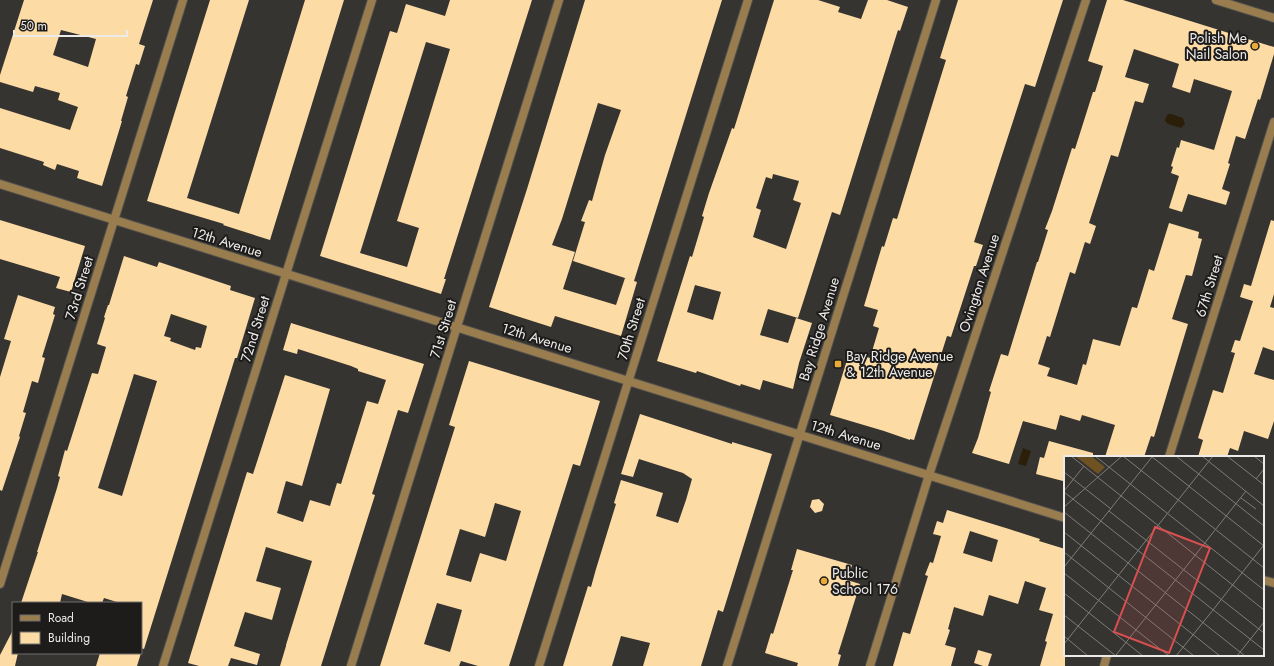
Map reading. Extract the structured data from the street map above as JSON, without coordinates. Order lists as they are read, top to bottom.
{
  "streets": {
    "street": [
      "12th Avenue",
      "Ovington Avenue",
      "67th Street",
      "73rd Street",
      "72nd Street",
      "71st Street",
      "70th Street",
      "Bay Ridge Avenue"
    ]
  },
  "crossings": [
    ["12th Avenue", "Ovington Avenue"],
    ["12th Avenue", "73rd Street"],
    ["12th Avenue", "72nd Street"],
    ["12th Avenue", "71st Street"],
    ["12th Avenue", "70th Street"],
    ["12th Avenue", "Bay Ridge Avenue"]
  ],
  "places": {
    "other": ["Polish Me Nail Salon", "Public School 176"],
    "transit": ["Bay Ridge Avenue & 12th Avenue"]
  },
  "legend": ["Road", "Building"],
  "scale_bar": "50 m"
}
